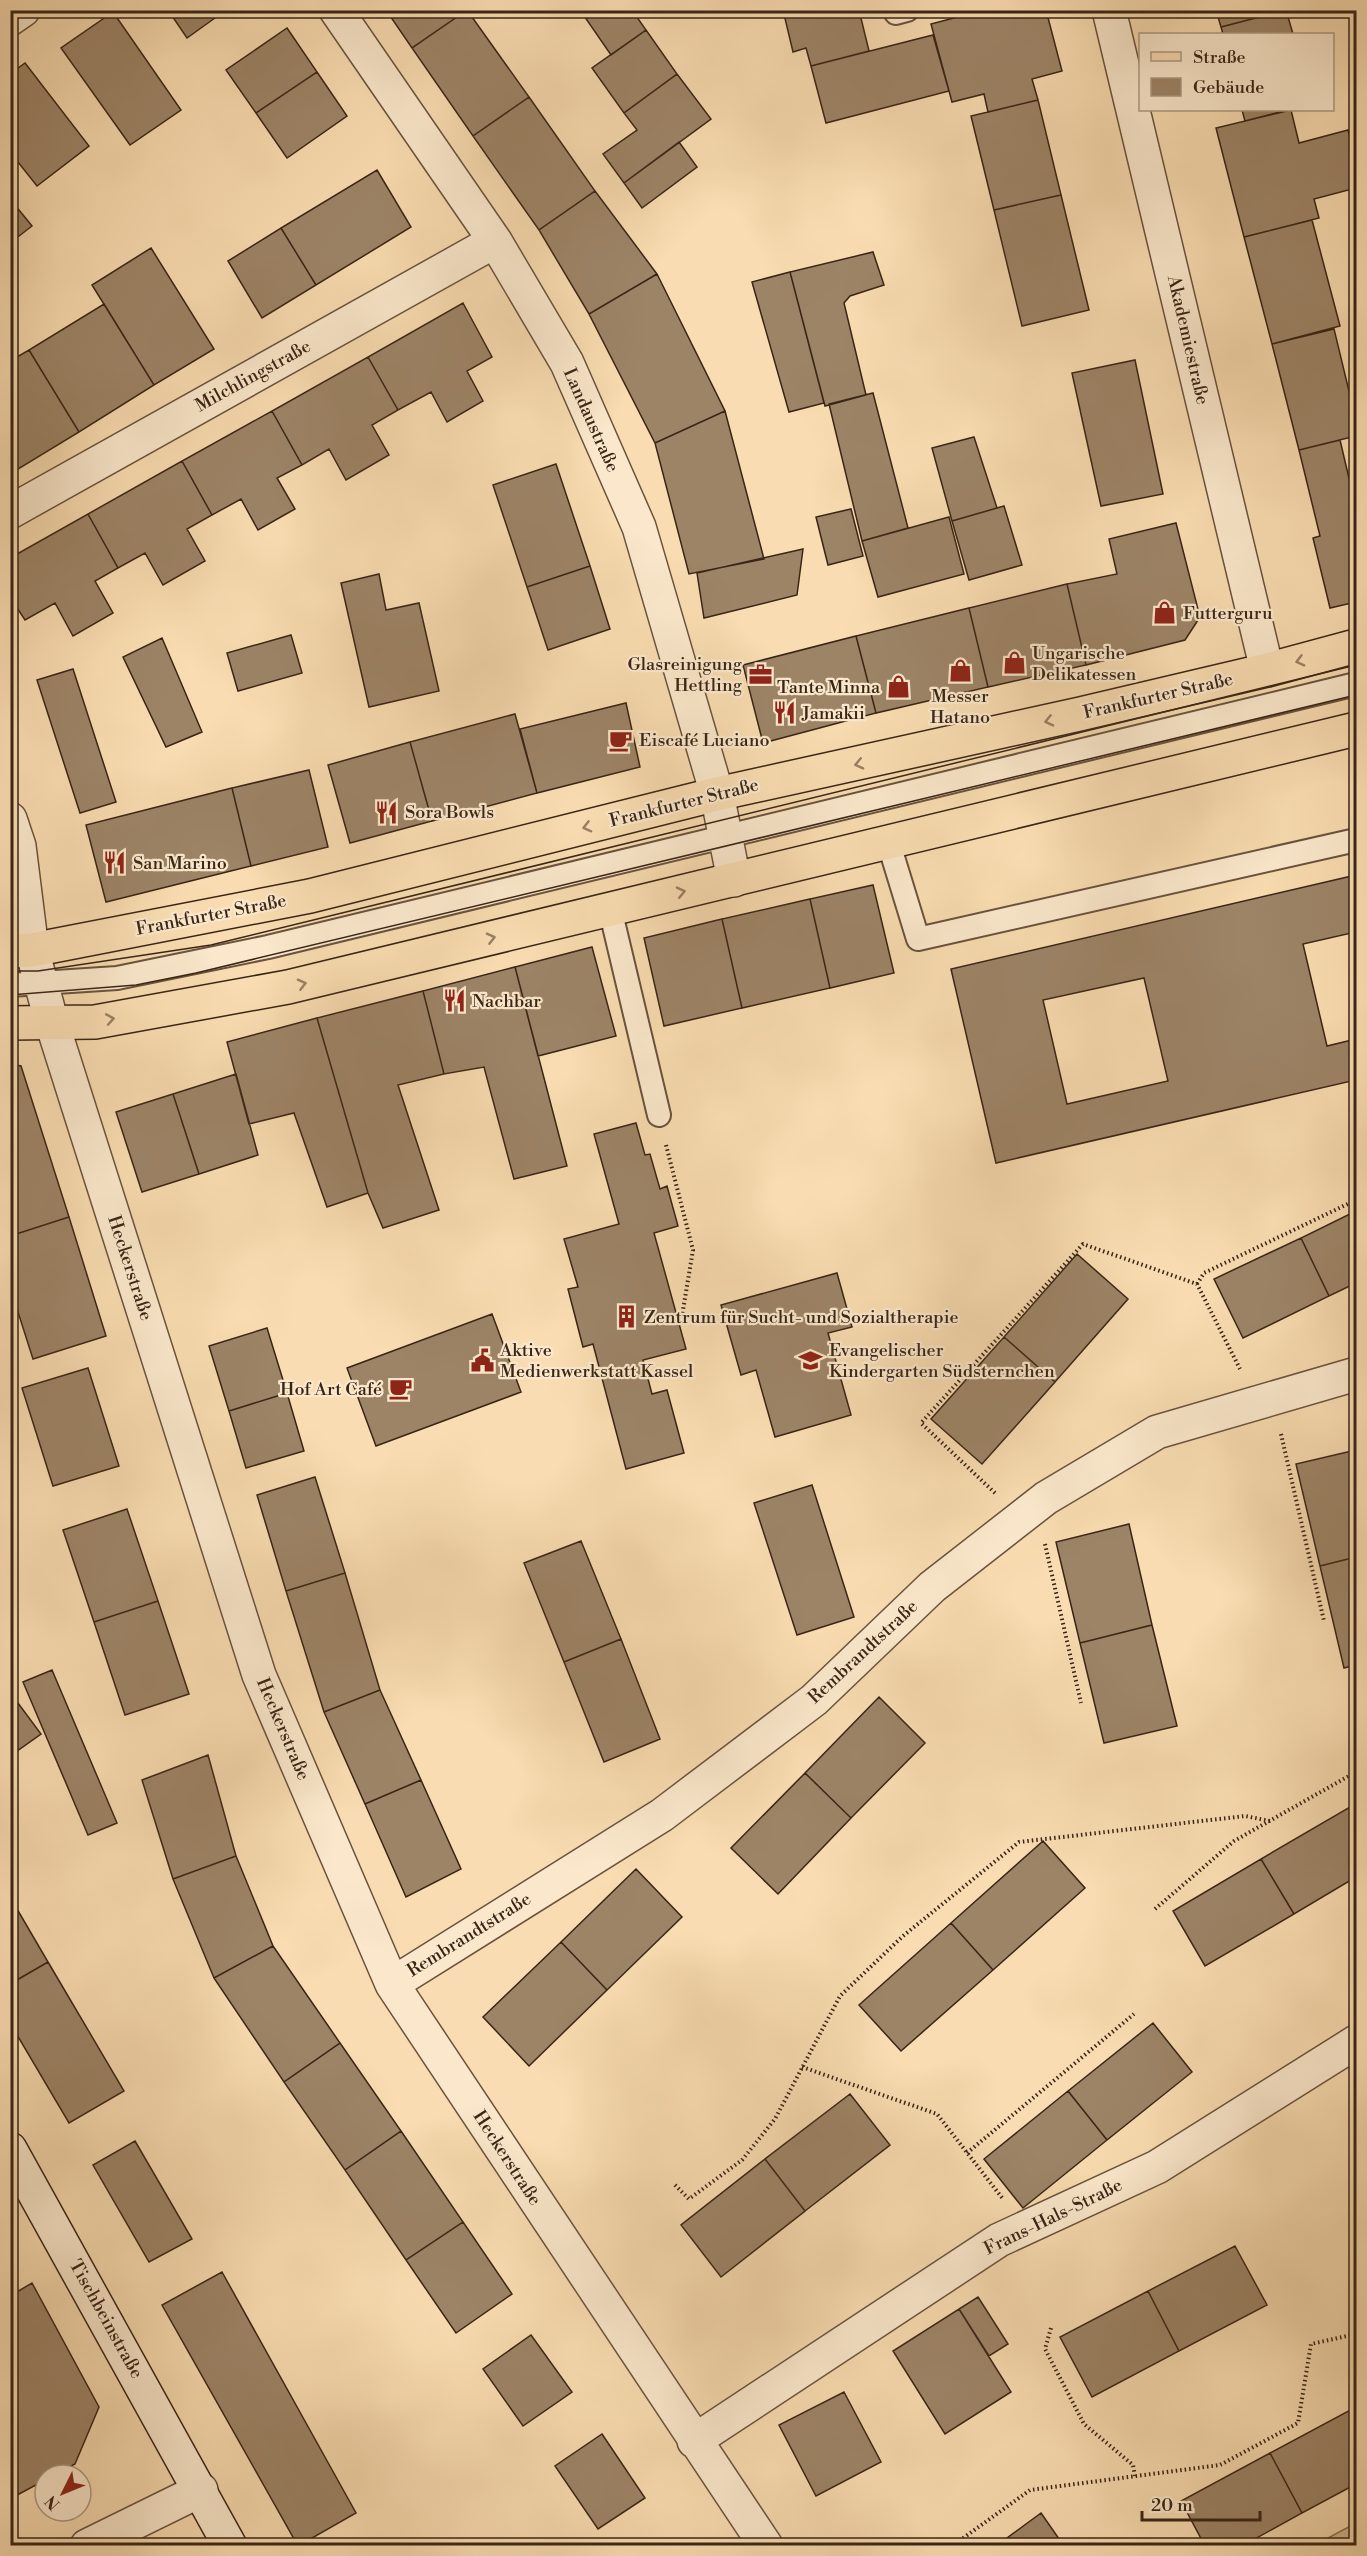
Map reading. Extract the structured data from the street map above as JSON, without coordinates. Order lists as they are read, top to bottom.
{
  "streets": {
    "main road": ["Frankfurter Straße"],
    "street": [
      "Akademiestraße",
      "Milchlingstraße",
      "Landaustraße",
      "Heckerstraße",
      "Rembrandtstraße",
      "Frans-Hals-Straße",
      "Tischbeinstraße"
    ]
  },
  "crossings": [
    ["Akademiestraße", "Frankfurter Straße"],
    ["Milchlingstraße", "Landaustraße"],
    ["Landaustraße", "Frankfurter Straße"],
    ["Frankfurter Straße", "Heckerstraße"],
    ["Heckerstraße", "Rembrandtstraße"],
    ["Heckerstraße", "Frans-Hals-Straße"]
  ],
  "places": {
    "shop": [
      "Futterguru",
      "Ungarische Delikatessen",
      "Messer Hatano",
      "Tante Minna"
    ],
    "office": ["Glasreinigung Hettling"],
    "restaurant": [
      "Jamakii",
      "Sora Bowls",
      "San Marino",
      "Nachbar"
    ],
    "cafe": ["Eiscafé Luciano", "Hof Art Café"],
    "building": ["Zentrum für Sucht- und Sozialtherapie"],
    "public building": ["Aktive Medienwerkstatt Kassel"],
    "school or university": ["Evangelischer Kindergarten Südsternchen"]
  },
  "legend": ["Straße", "Gebäude"],
  "scale_bar": "20 m",
  "north": "bottom left"
}
